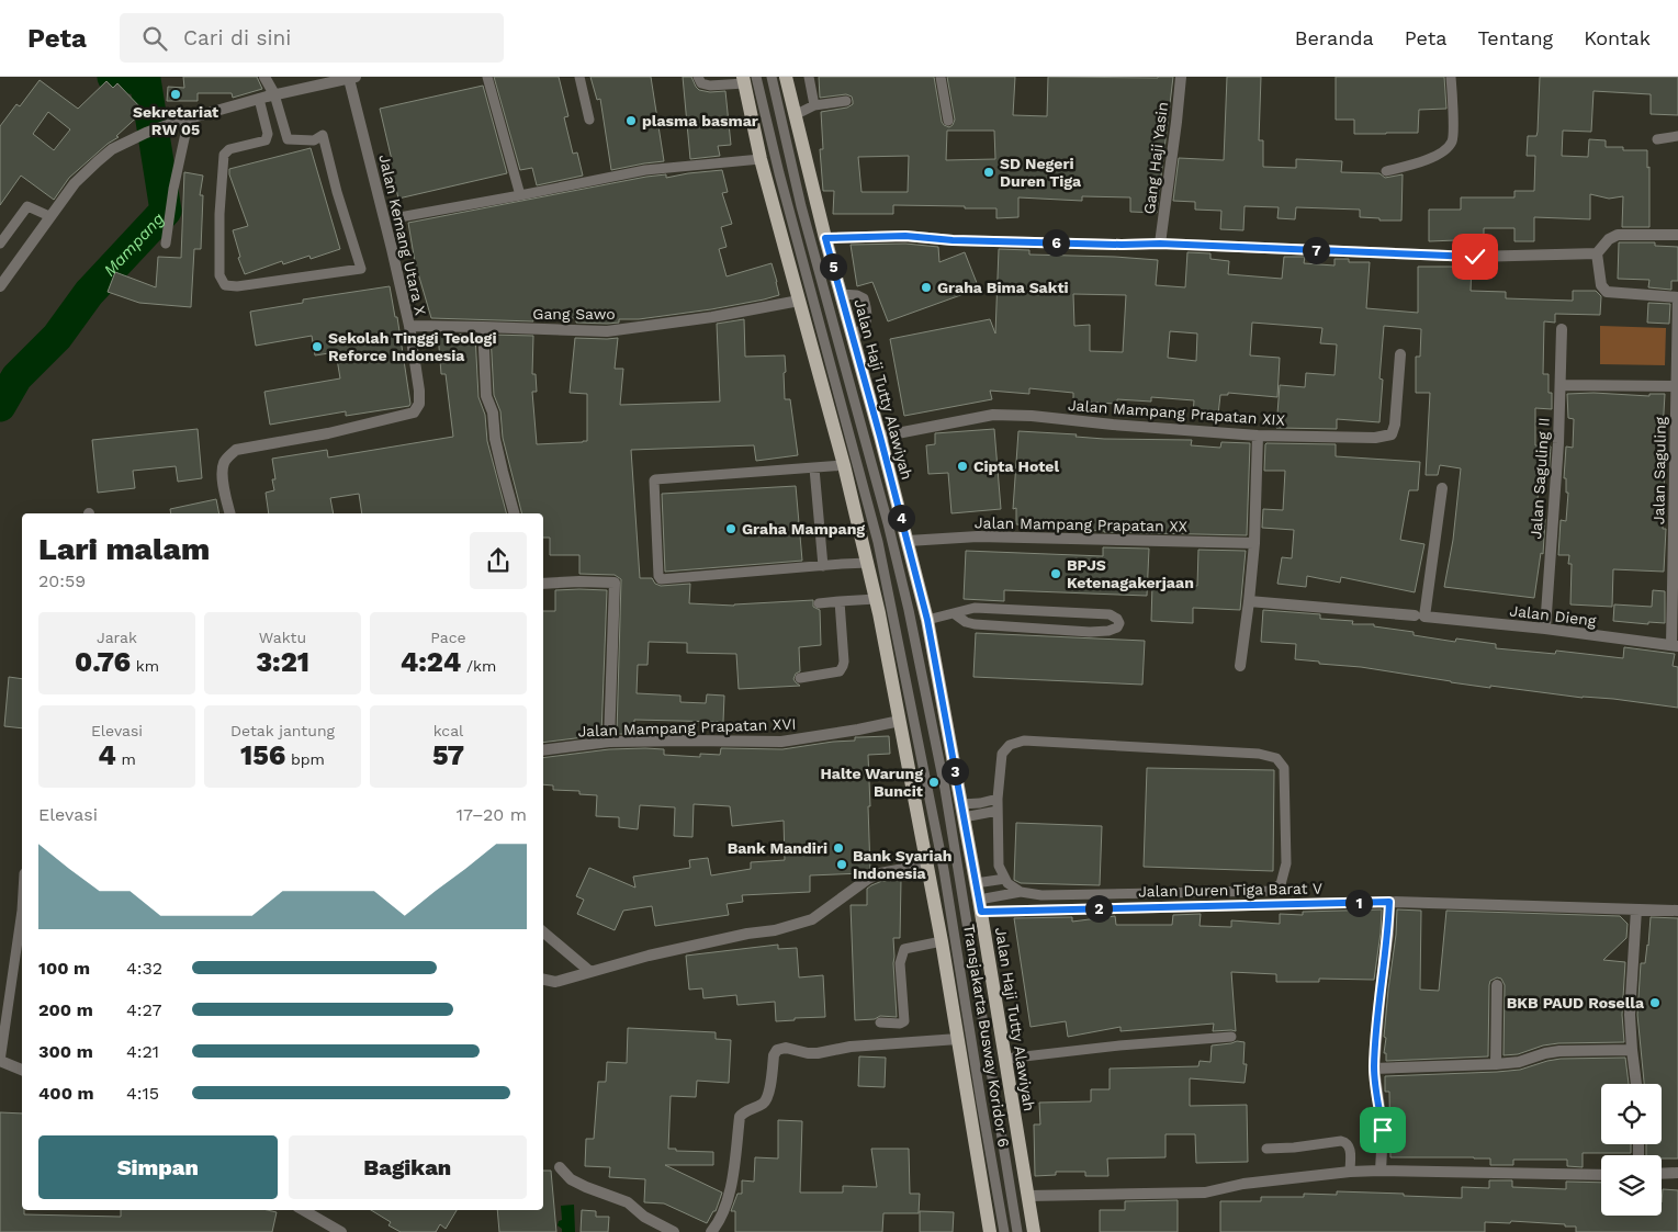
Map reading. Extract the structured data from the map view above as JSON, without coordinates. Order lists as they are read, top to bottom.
{
  "streets": {
    "main road": ["Jalan Haji Tutty Alawiyah"],
    "street": [
      "Gang Haji Yasin",
      "Jalan Kemang Utara X",
      "Gang Sawo",
      "Jalan Mampang Prapatan XIX",
      "Jalan Saguling",
      "Jalan Saguling II",
      "Jalan Mampang Prapatan XX",
      "Jalan Dieng",
      "Jalan Mampang Prapatan XVI",
      "Jalan Duren Tiga Barat V"
    ],
    "lane": ["Transjakarta Busway Koridor 6"]
  },
  "crossings": [
    ["Jalan Haji Tutty Alawiyah", "Jalan Mampang Prapatan XIX"],
    ["Jalan Haji Tutty Alawiyah", "Jalan Mampang Prapatan XX"],
    ["Jalan Haji Tutty Alawiyah", "Jalan Duren Tiga Barat V"],
    ["Jalan Saguling", "Jalan Dieng"],
    ["Jalan Saguling II", "Jalan Dieng"]
  ],
  "water": ["Mampang"],
  "places": [
    "Sekretariat RW 05",
    "plasma basmar",
    "SD Negeri Duren Tiga",
    "Graha Bima Sakti",
    "Sekolah Tinggi Teologi Reforce Indonesia",
    "Cipta Hotel",
    "Graha Mampang",
    "BPJS Ketenagakerjaan",
    "Halte Warung Buncit",
    "Bank Mandiri",
    "Bank Syariah Indonesia",
    "BKB PAUD Rosella"
  ],
  "page": {
    "header": "Peta",
    "search": "Cari di sini",
    "nav": [
      "Beranda",
      "Peta",
      "Tentang",
      "Kontak"
    ],
    "pins": [
      "6",
      "7",
      "5",
      "4",
      "3",
      "1",
      "2"
    ],
    "heading": ["Lari malam", "20:59"],
    "stats": [
      ["Jarak", "0.76 km"],
      ["Waktu", "3:21"],
      ["Pace", "4:24 /km"],
      ["Elevasi", "4 m"],
      ["Detak jantung", "156 bpm"],
      ["kcal", "57"]
    ],
    "chart": ["Elevasi", "17–20 m"],
    "list": [
      {
        "name": "100 m",
        "note": "4:32"
      },
      {
        "name": "200 m",
        "note": "4:27"
      },
      {
        "name": "300 m",
        "note": "4:21"
      },
      {
        "name": "400 m",
        "note": "4:15"
      }
    ],
    "buttons": ["Simpan", "Bagikan"]
  }
}
